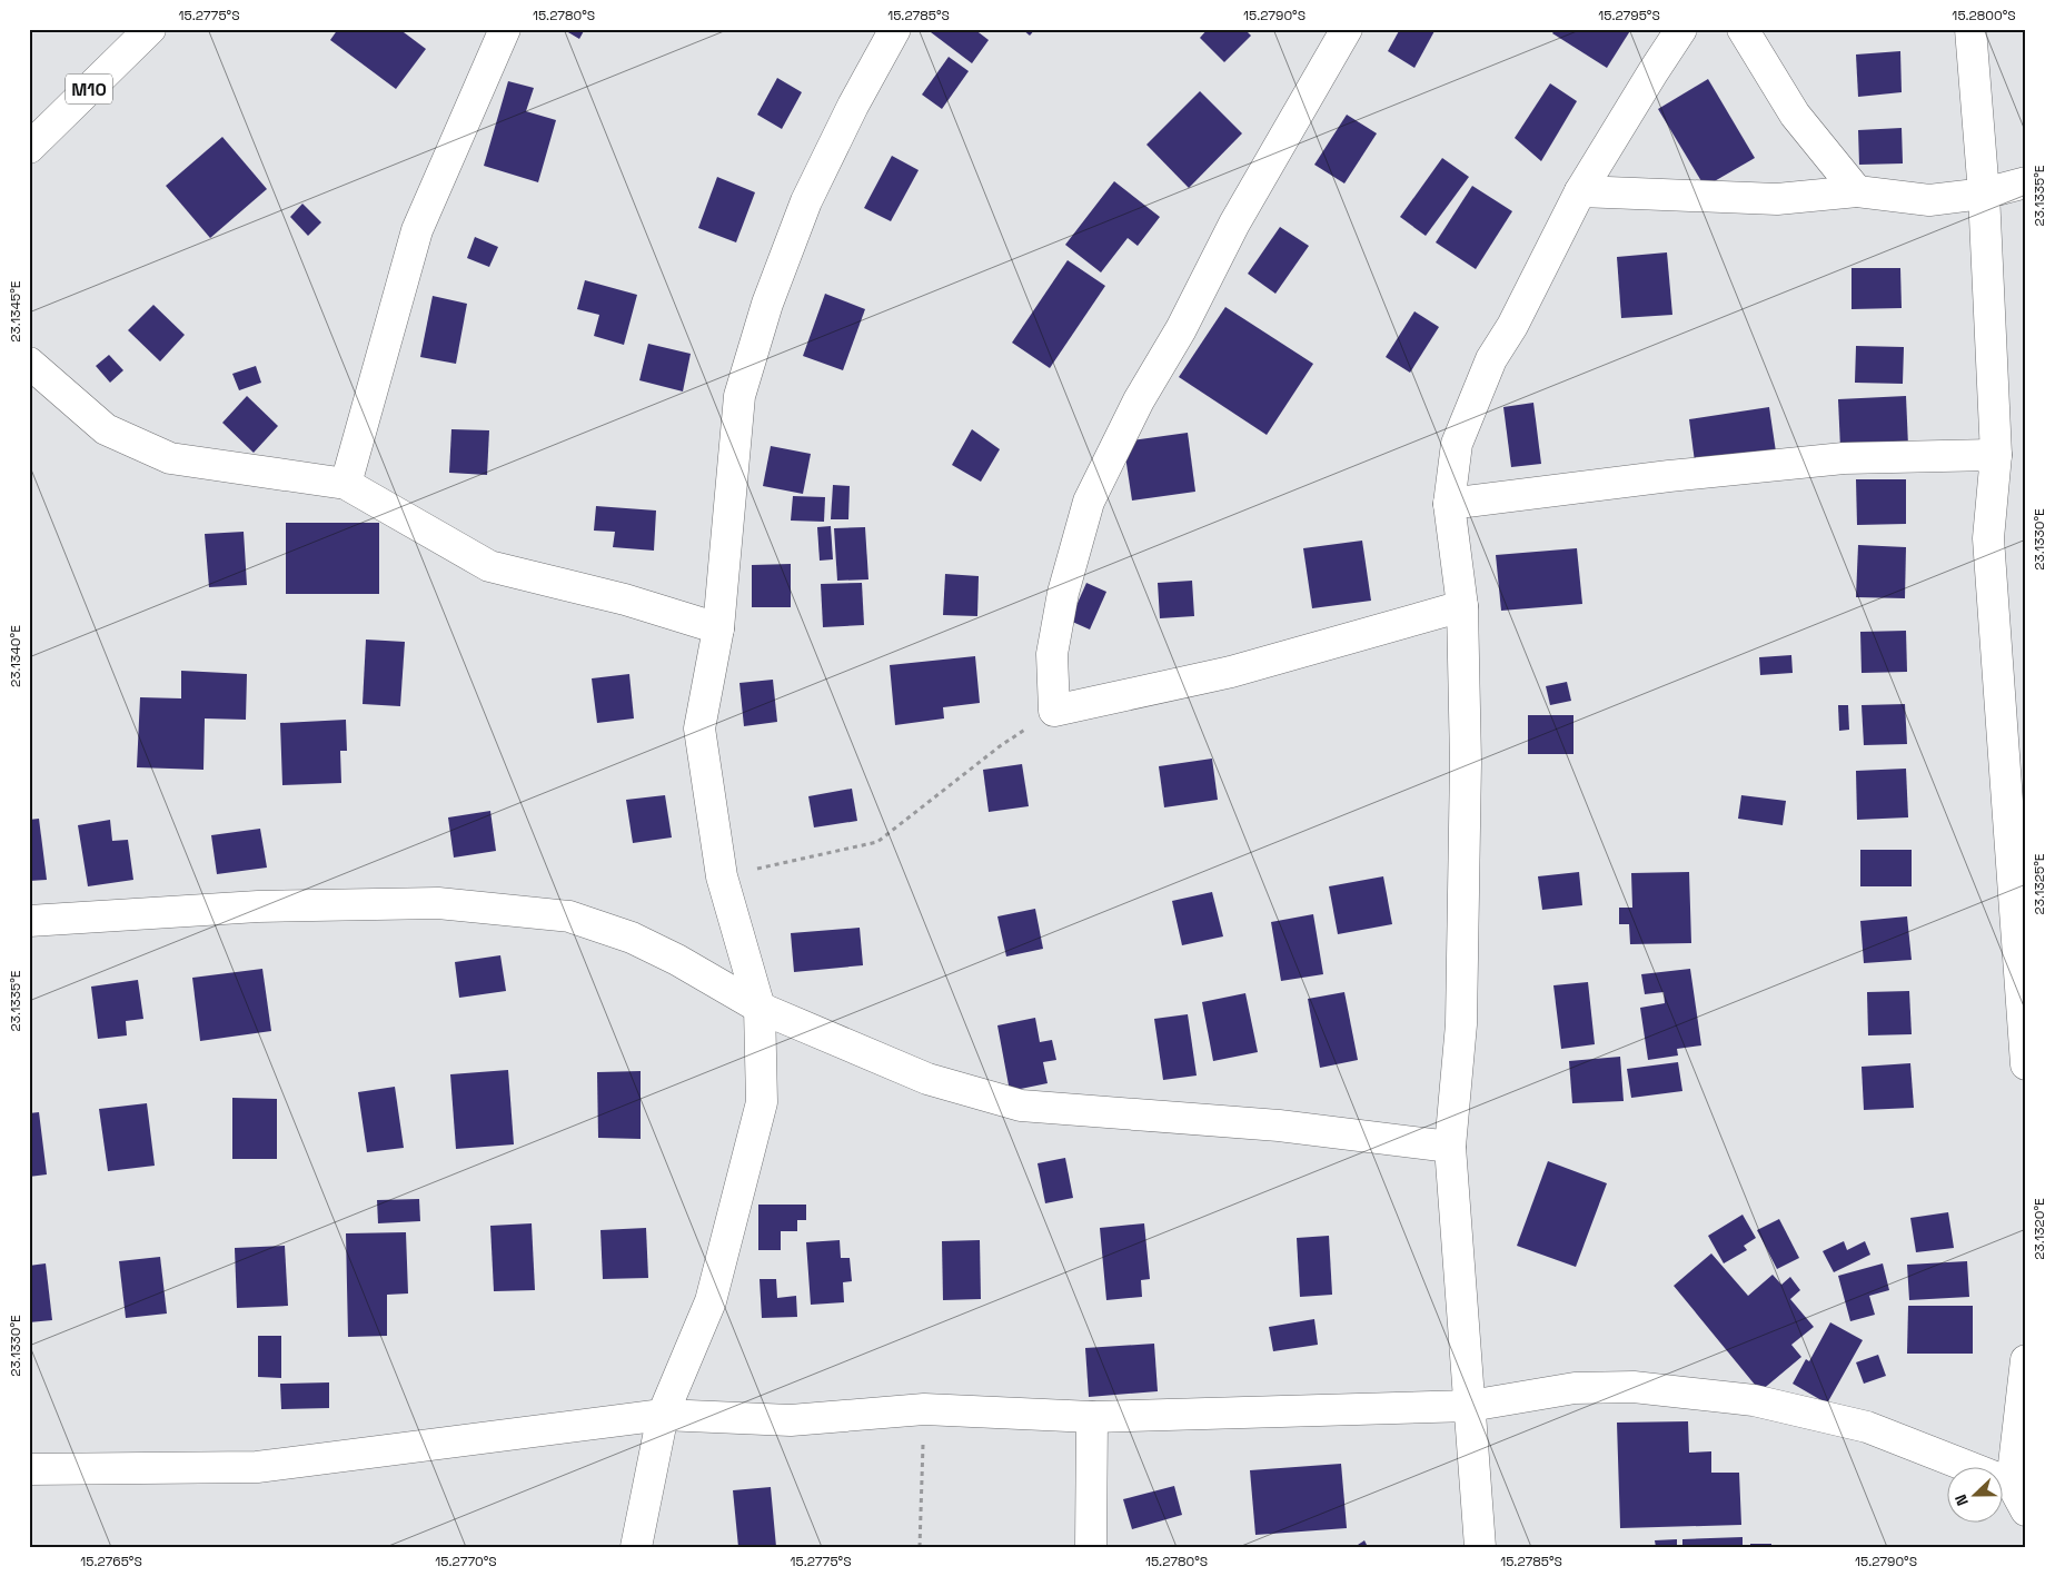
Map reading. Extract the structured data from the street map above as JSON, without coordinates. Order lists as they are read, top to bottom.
{
  "streets": {
    "street": ["M10"]
  },
  "north": "left",
  "coordinates": [
    "15.2775°S",
    "15.2780°S",
    "15.2785°S",
    "15.2790°S",
    "15.2795°S",
    "15.2800°S",
    "23.1335°E",
    "23.1345°E",
    "23.1330°E",
    "23.1340°E",
    "23.1325°E",
    "23.1320°E",
    "15.2765°S",
    "15.2770°S"
  ]
}
